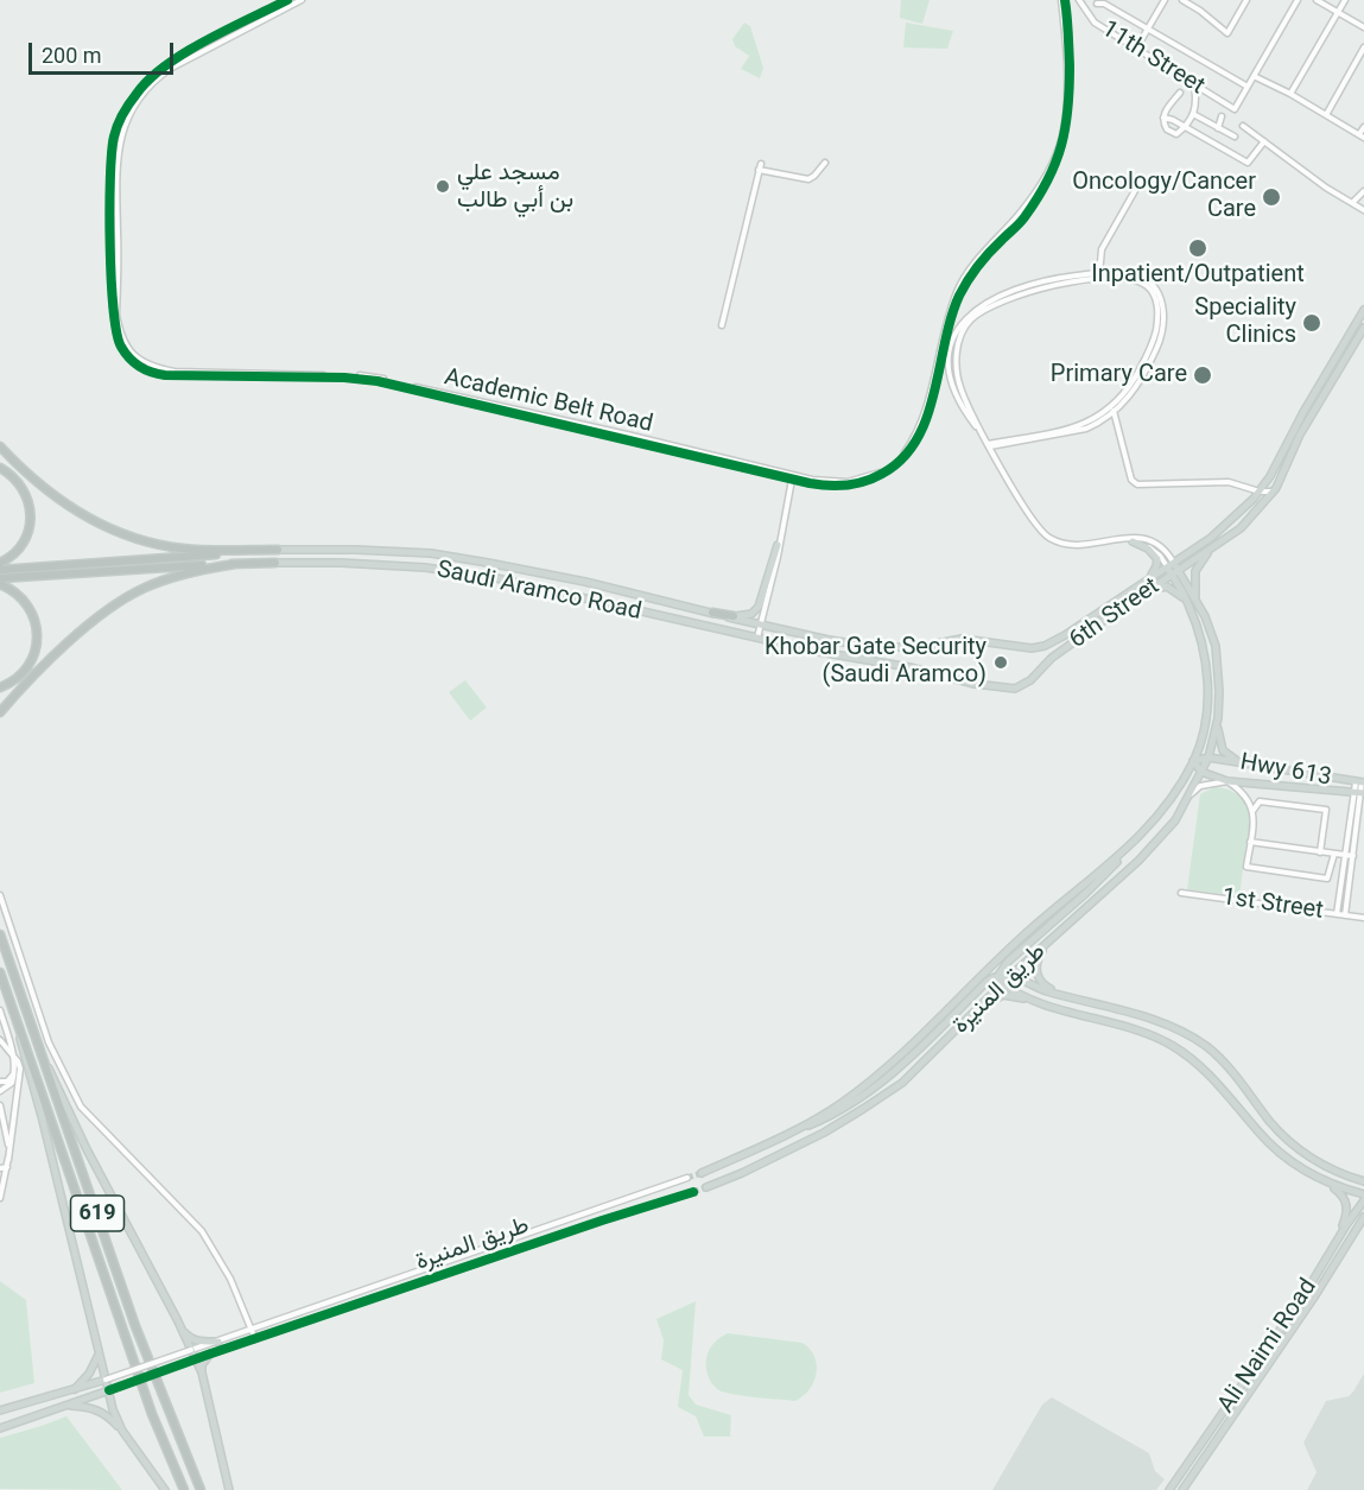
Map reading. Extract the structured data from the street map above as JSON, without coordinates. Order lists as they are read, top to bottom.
{
  "streets": {
    "highway": ["619"],
    "main road": [
      "Saudi Aramco Road",
      "6th Street",
      "Hwy 613",
      "طريق المنيرة",
      "Ali Naimi Road"
    ],
    "street": ["11th Street", "Academic Belt Road", "1st Street"]
  },
  "crossings": [
    ["Saudi Aramco Road", "6th Street"],
    ["6th Street", "Hwy 613"],
    ["6th Street", "طريق المنيرة"],
    ["Hwy 613", "طريق المنيرة"]
  ],
  "places": [
    "مسجد علي بن أبي طالب",
    "Oncology/Cancer Care",
    "Inpatient/Outpatient",
    "Speciality Clinics",
    "Primary Care",
    "Khobar Gate Security (Saudi Aramco)"
  ],
  "scale_bar": "200 m"
}
